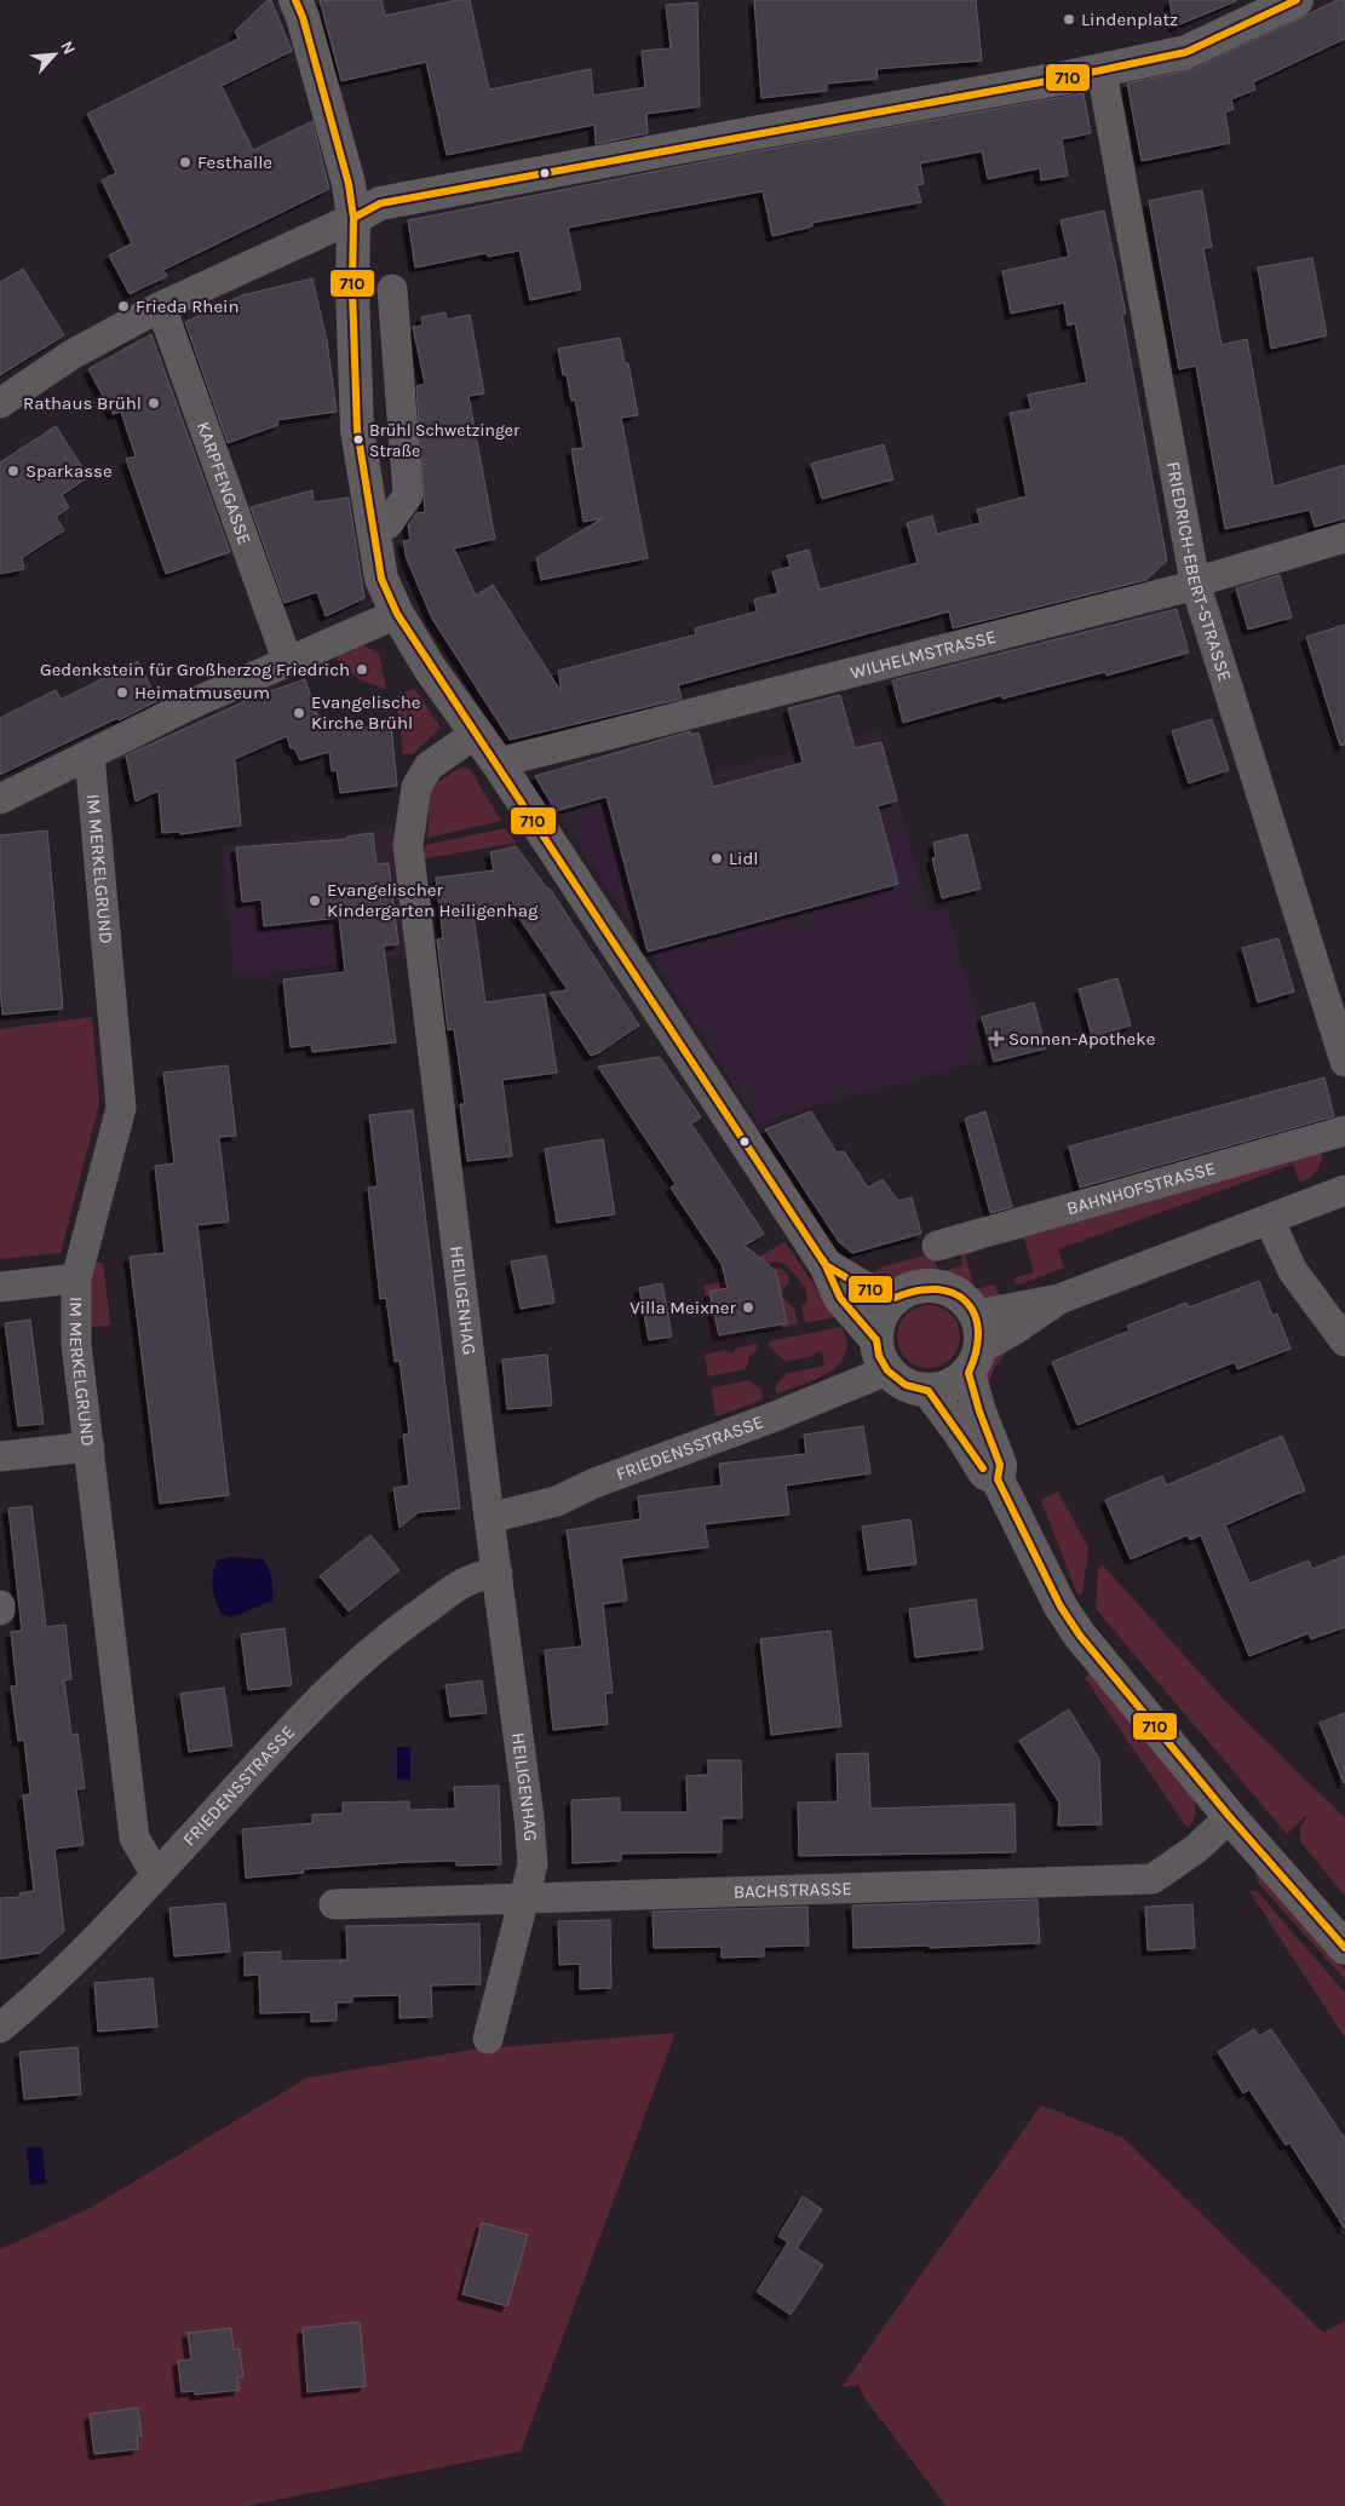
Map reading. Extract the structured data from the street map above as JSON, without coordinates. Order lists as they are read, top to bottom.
{
  "streets": {
    "street": [
      "KARPFENGASSE",
      "FRIEDRICH-EBERT-STRASSE",
      "WILHELMSTRASSE",
      "IM MERKELGRUND",
      "BAHNHOFSTRASSE",
      "HEILIGENHAG",
      "FRIEDENSSTRASSE",
      "BACHSTRASSE"
    ]
  },
  "crossings": [
    ["FRIEDRICH-EBERT-STRASSE", "WILHELMSTRASSE"],
    ["IM MERKELGRUND", "FRIEDENSSTRASSE"],
    ["HEILIGENHAG", "FRIEDENSSTRASSE"],
    ["HEILIGENHAG", "BACHSTRASSE"]
  ],
  "places": {
    "other": [
      "Lindenplatz",
      "Festhalle",
      "Frieda Rhein",
      "Rathaus Brühl",
      "Brühl Schwetzinger Straße",
      "Sparkasse",
      "Gedenkstein für Großherzog Friedrich",
      "Heimatmuseum",
      "Evangelische Kirche Brühl",
      "Lidl",
      "Evangelischer Kindergarten Heiligenhag",
      "Villa Meixner"
    ],
    "health": ["Sonnen-Apotheke"]
  },
  "lines": ["transit line 710"],
  "north": "top right"
}
